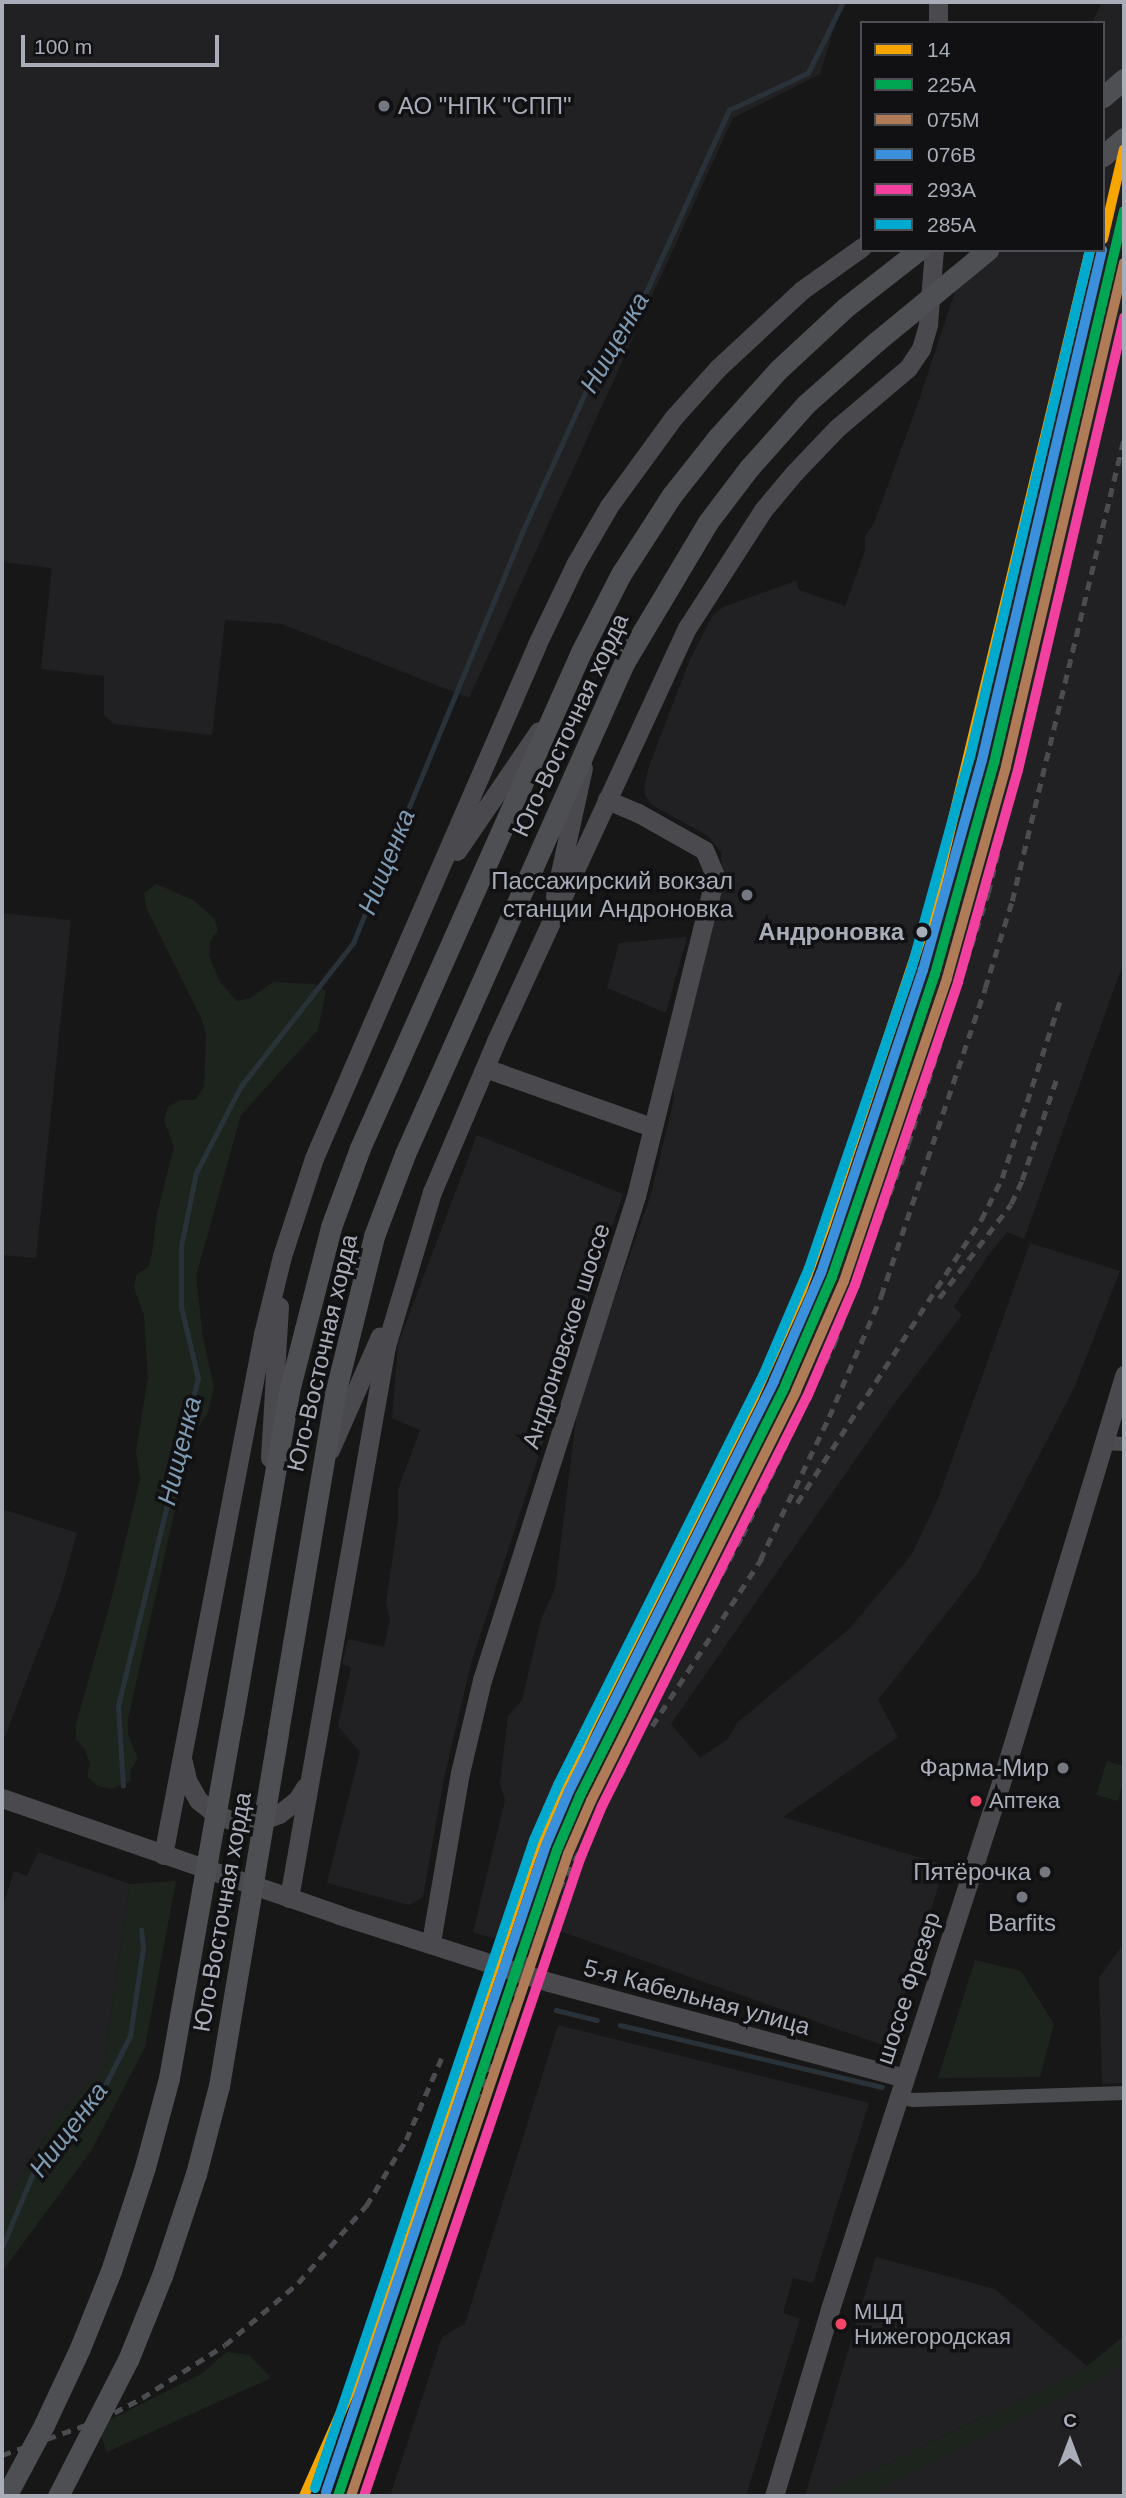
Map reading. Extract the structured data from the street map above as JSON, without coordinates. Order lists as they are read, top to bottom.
{
  "streets": {
    "main road": ["Юго-Восточная хорда"],
    "street": ["Андроновское шоссе", "шоссе Фрезер", "5-я Кабельная улица"]
  },
  "crossings": [
    ["Андроновское шоссе", "5-я Кабельная улица"],
    ["шоссе Фрезер", "5-я Кабельная улица"]
  ],
  "water": ["Нищенка"],
  "places": [
    "АО \"НПК \"СПП\"",
    "Пассажирский вокзал станции Андроновка",
    "Андроновка",
    "Фарма-Мир",
    "Аптека",
    "Пятёрочка",
    "Barfits",
    "МЦД Нижегородская"
  ],
  "lines": [
    "transit line 14",
    "transit line 225А",
    "transit line 076В",
    "transit line 285А",
    "transit line 075М",
    "transit line 293А"
  ],
  "legend": [
    "14",
    "225А",
    "075М",
    "076В",
    "293А",
    "285А"
  ],
  "scale_bar": "100 m",
  "north": "top"
}
